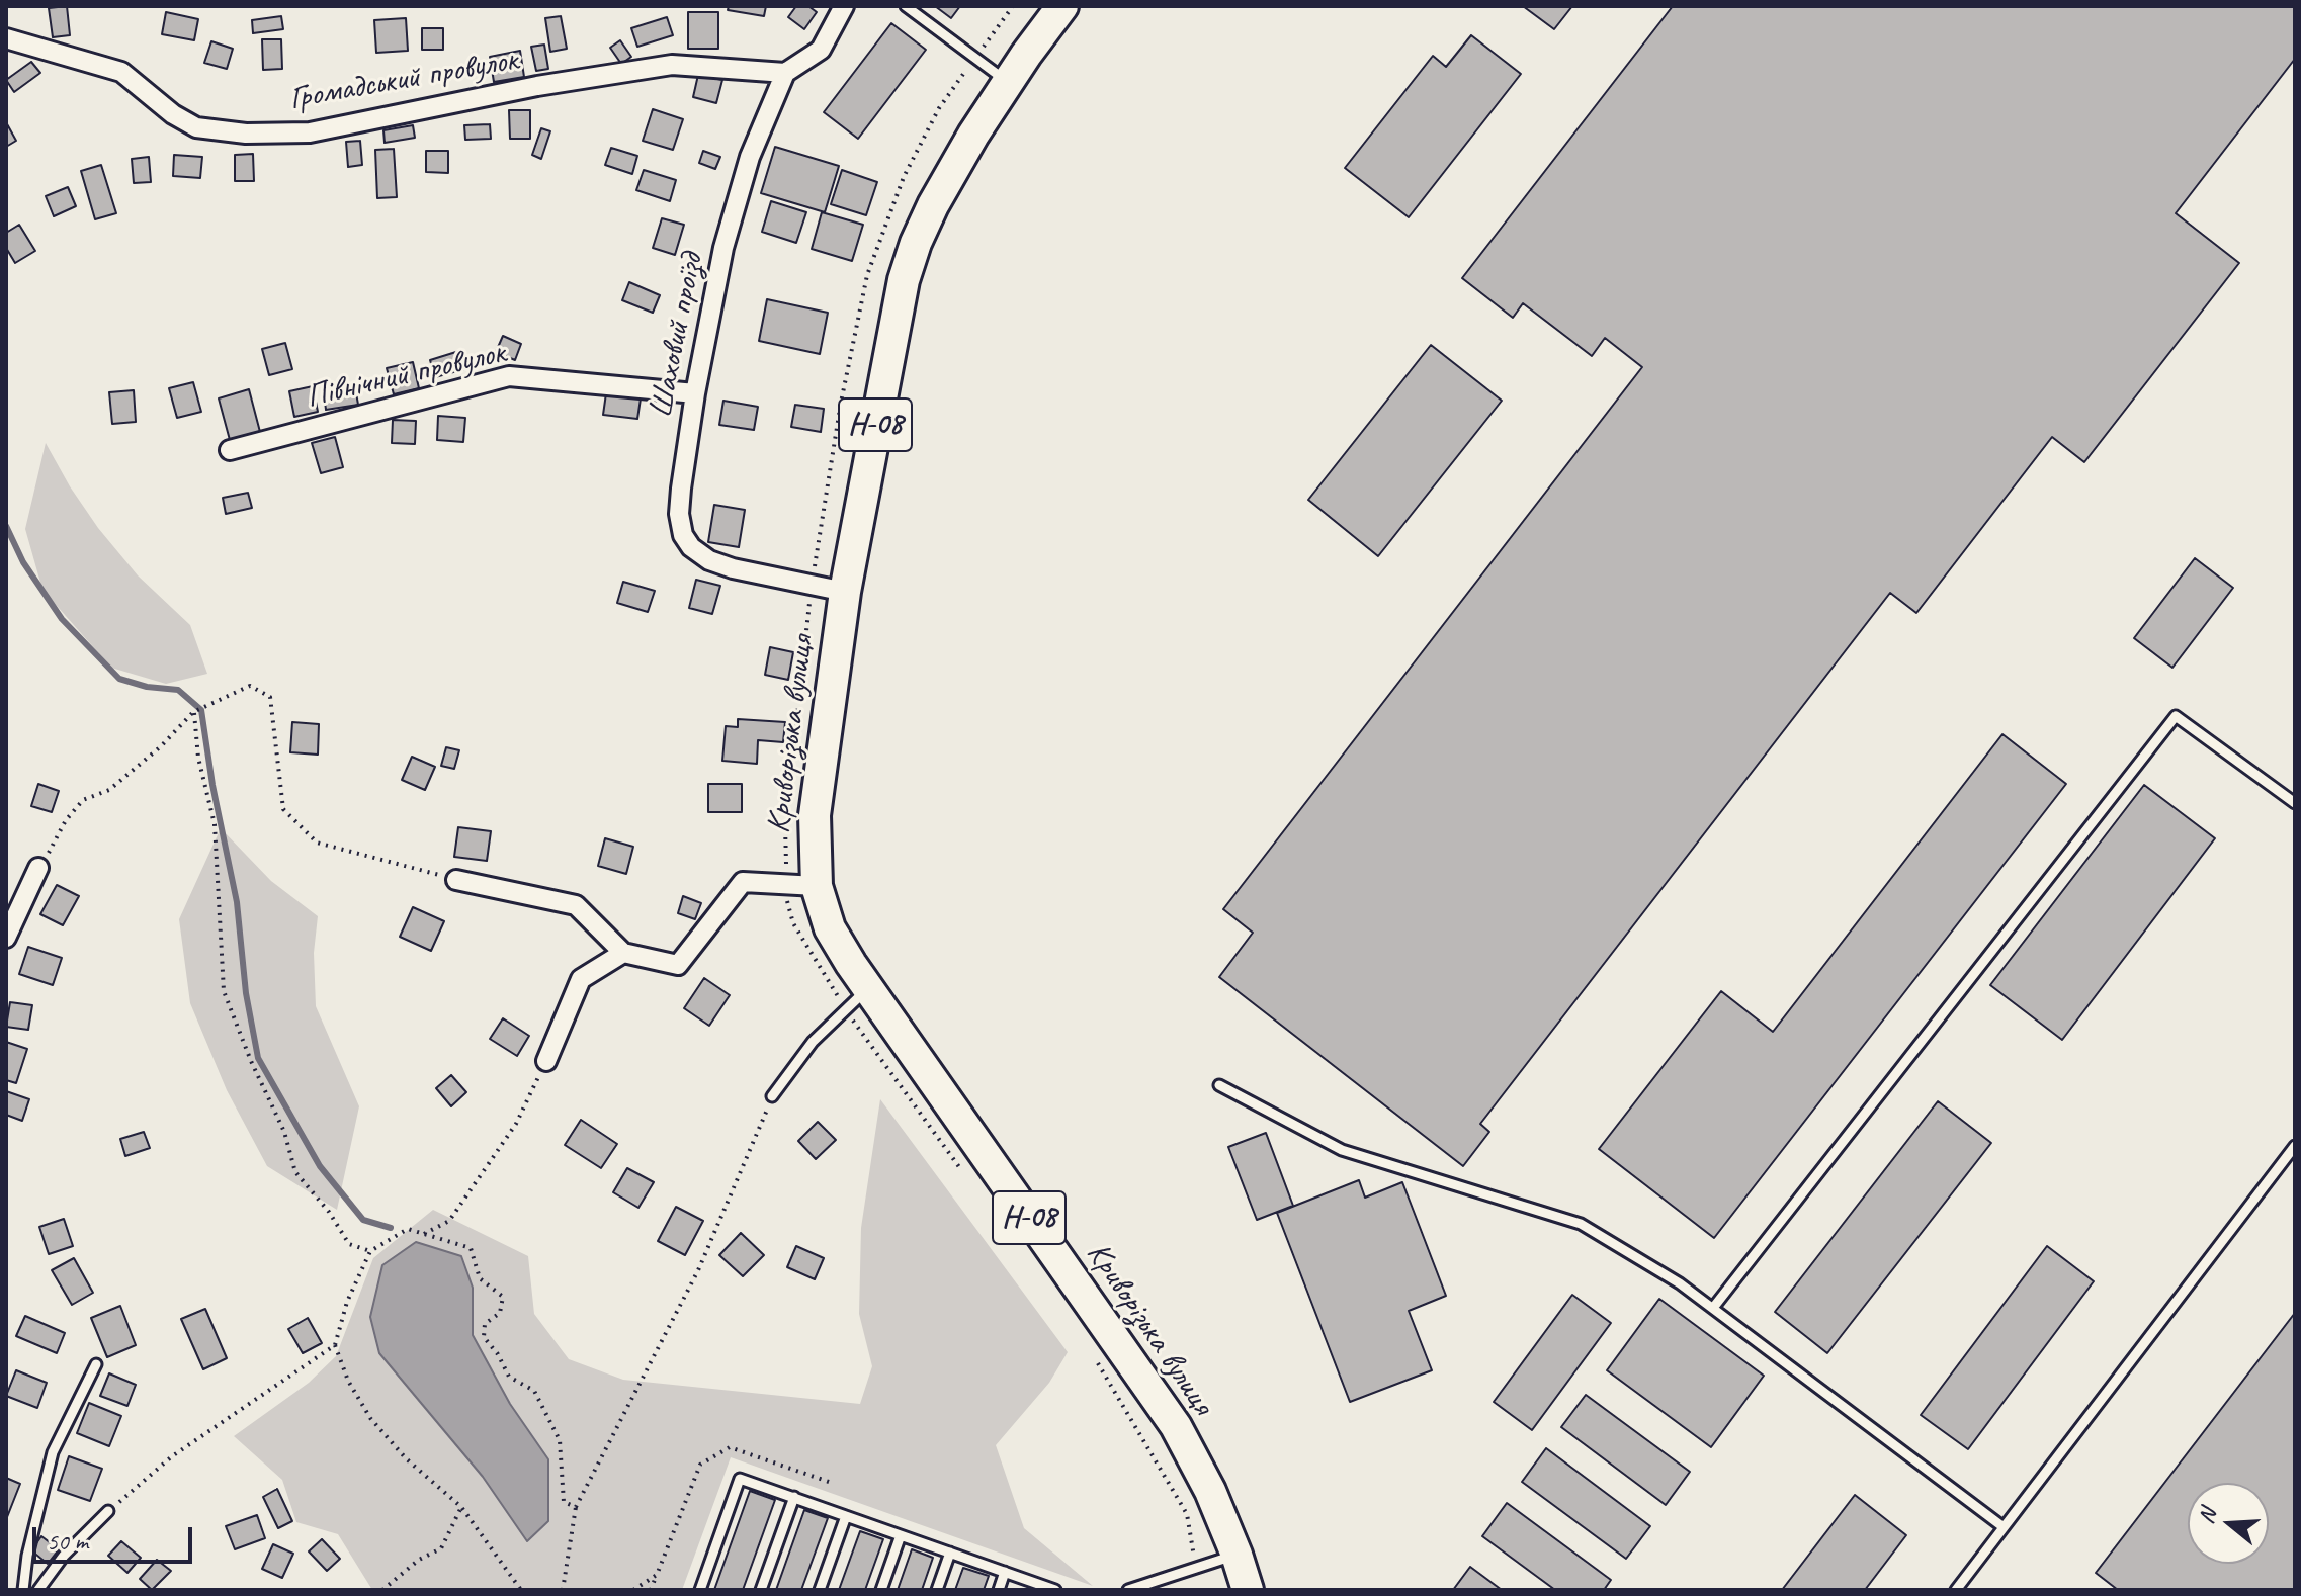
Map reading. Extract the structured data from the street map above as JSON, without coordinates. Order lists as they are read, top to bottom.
{
  "streets": {
    "main road": ["Н-08", "Криворізька вулиця"],
    "street": ["Громадський провулок", "Шаховий проїзд", "Північний провулок"]
  },
  "crossings": [
    ["Громадський провулок", "Шаховий проїзд"],
    ["Шаховий проїзд", "Північний провулок"],
    ["Шаховий проїзд", "Криворізька вулиця"]
  ],
  "scale_bar": "50 m",
  "north": "left"
}
